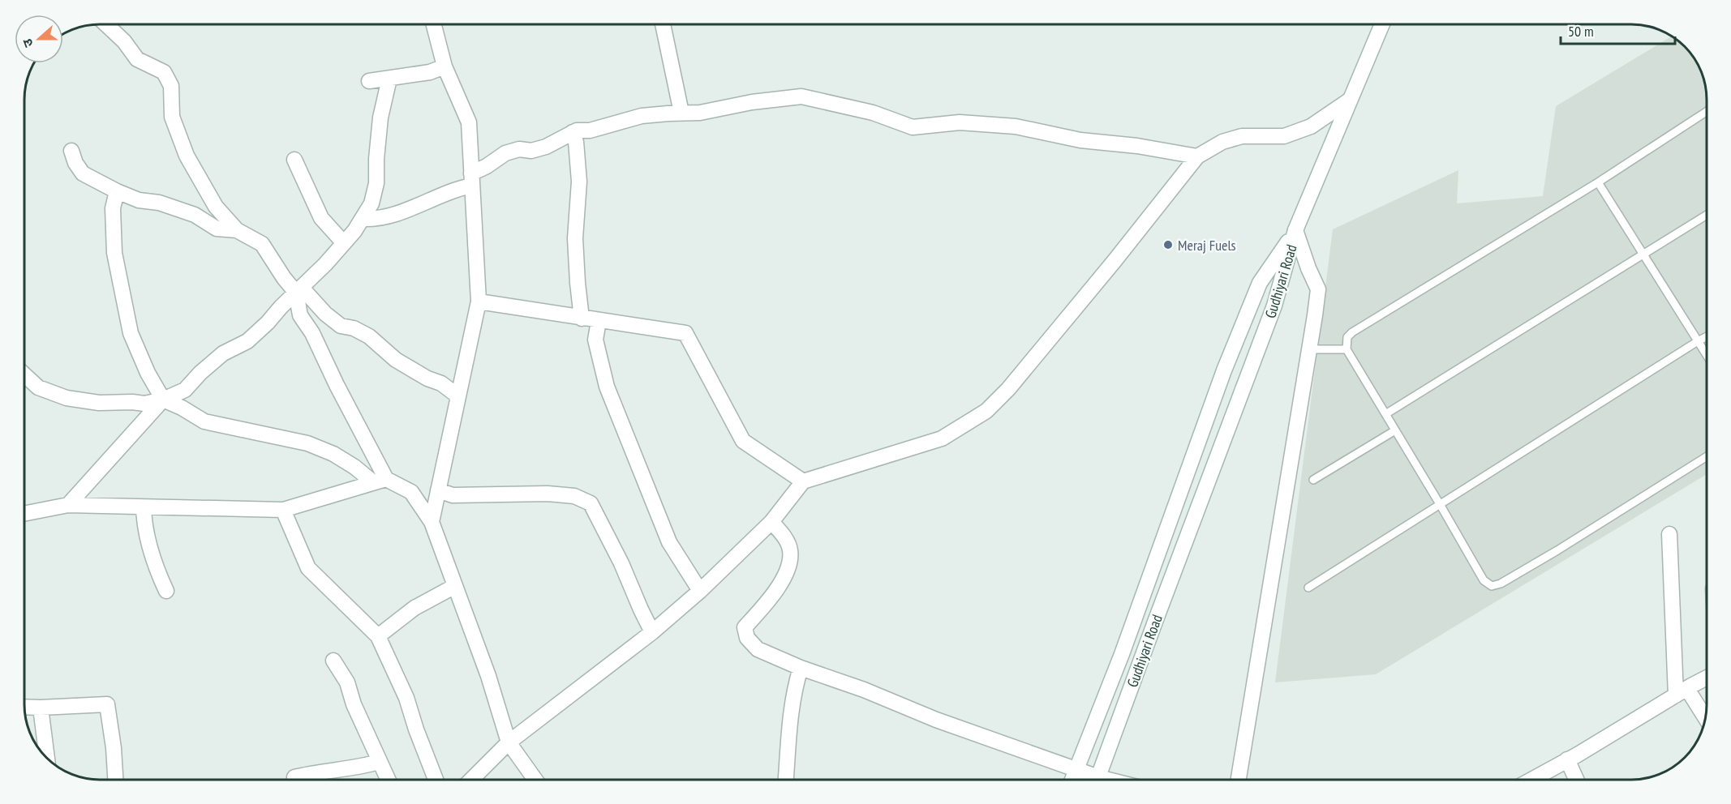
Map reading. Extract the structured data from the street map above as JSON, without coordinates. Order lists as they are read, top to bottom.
{
  "streets": {
    "street": ["Gudhiyari Road"]
  },
  "places": ["Meraj Fuels"],
  "scale_bar": "50 m",
  "north": "left"
}
